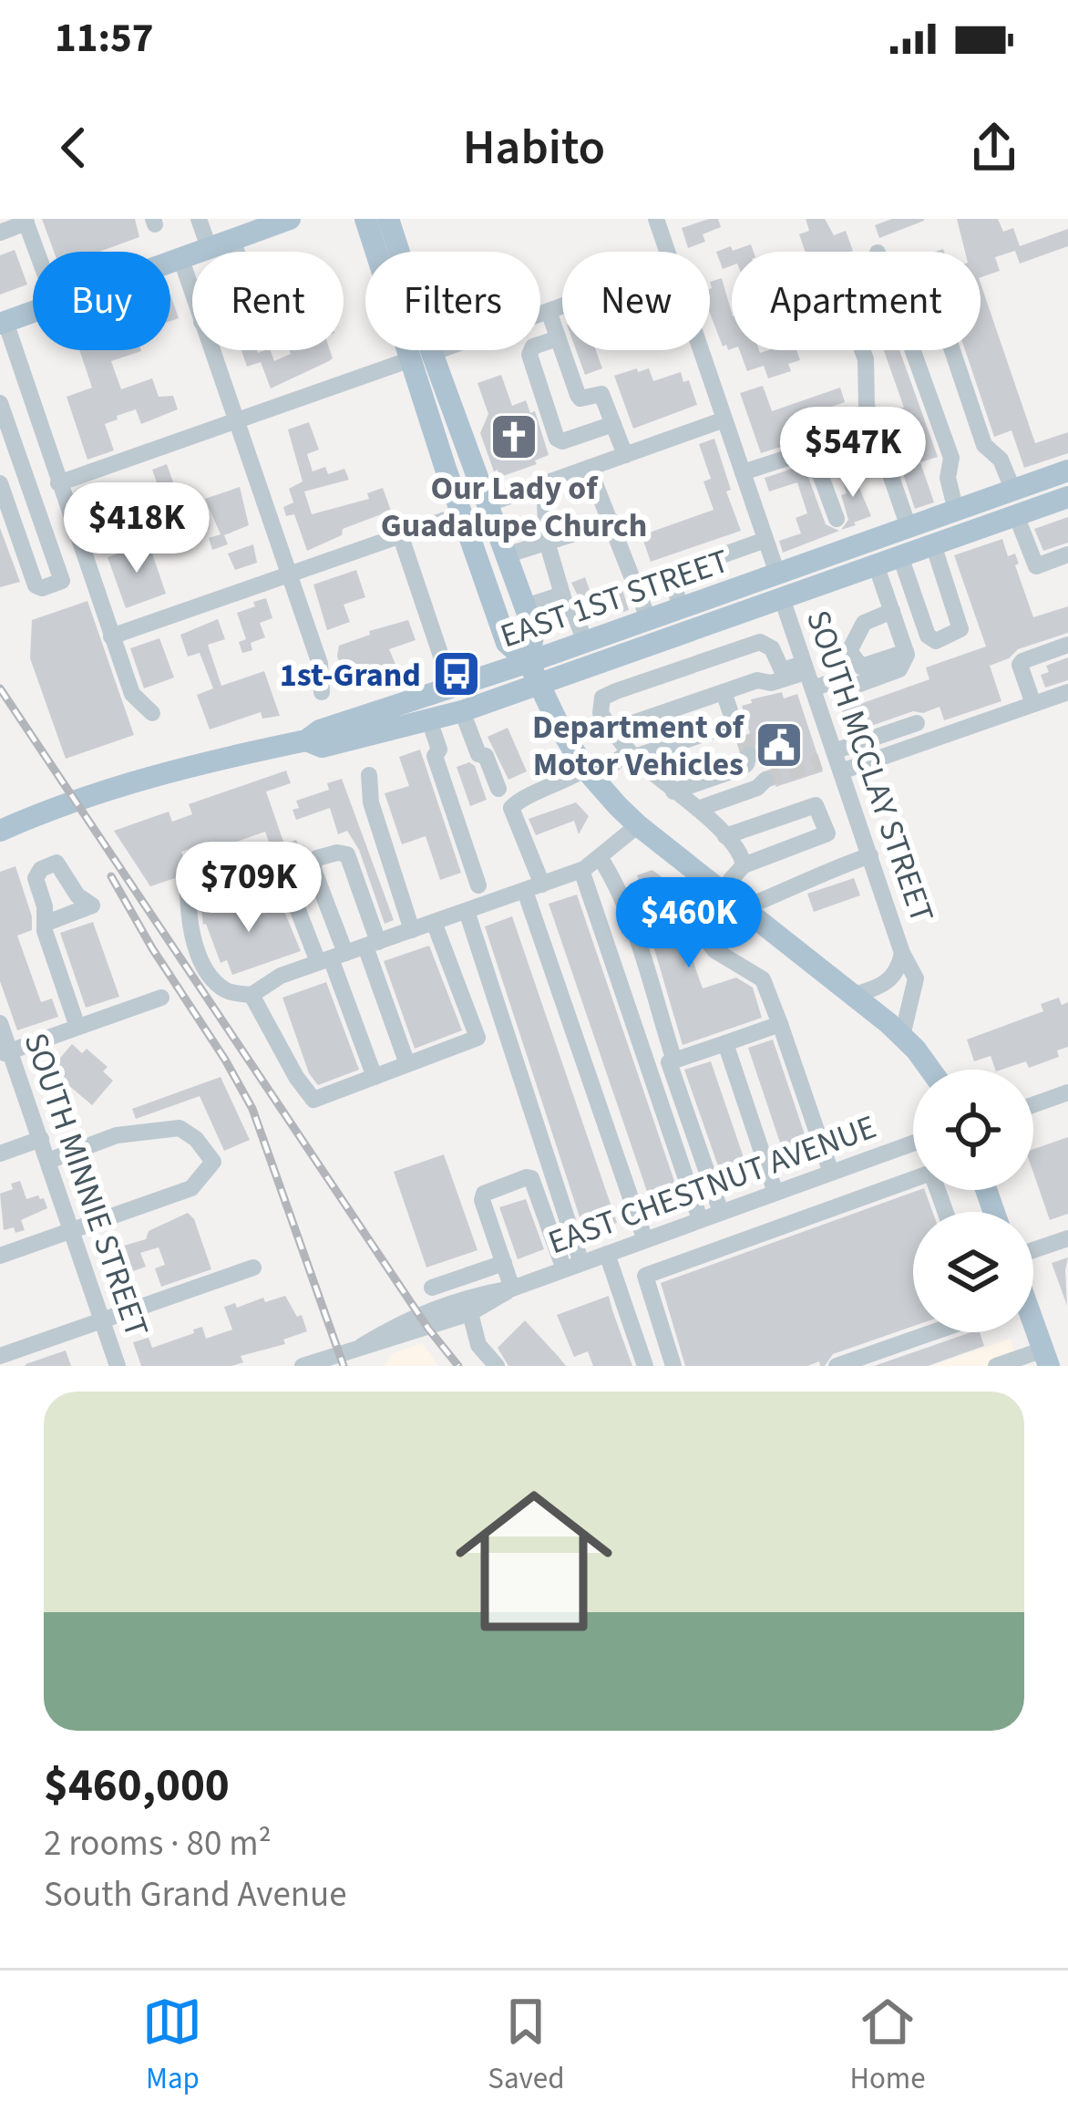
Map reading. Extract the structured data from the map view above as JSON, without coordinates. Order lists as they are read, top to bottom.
{
  "streets": {
    "main road": ["EAST 1ST STREET"],
    "street": ["SOUTH MCCLAY STREET", "EAST CHESTNUT AVENUE", "SOUTH MINNIE STREET"]
  },
  "crossings": [
    ["EAST 1ST STREET", "SOUTH MCCLAY STREET"]
  ],
  "places": {
    "church": ["Our Lady of Guadalupe Church"],
    "bus stop": ["1st-Grand"],
    "public building": ["Department of Motor Vehicles"]
  },
  "page": {
    "status": "11:57",
    "header": "Habito",
    "chip": [
      "Buy",
      "Rent",
      "Filters",
      "New",
      "Apartment"
    ],
    "price": [
      "$547K",
      "$418K",
      "$709K",
      "$460K"
    ],
    "list": [
      {
        "name": "$460,000",
        "note": "2 rooms · 80 m² · South Grand Avenue"
      }
    ],
    "tabs": ["Map", "Saved", "Home"]
  }
}
